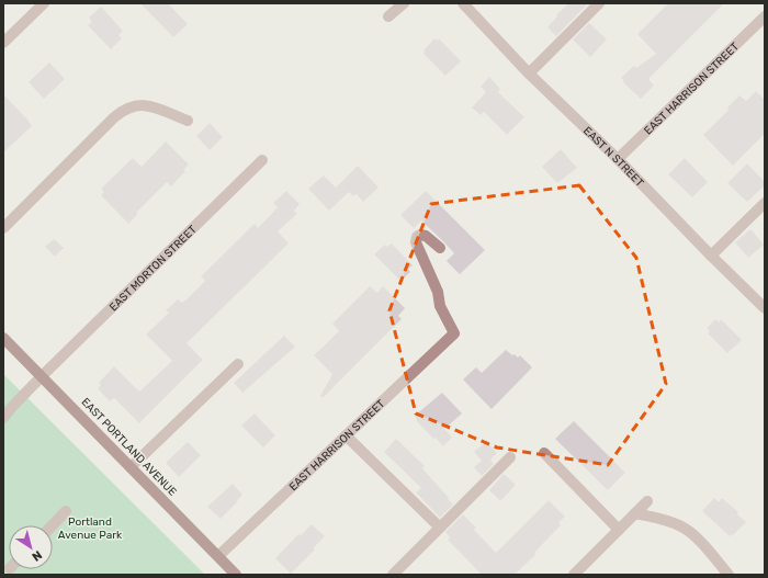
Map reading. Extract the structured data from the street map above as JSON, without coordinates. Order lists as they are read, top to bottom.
{
  "streets": {
    "main road": ["EAST PORTLAND AVENUE"],
    "street": ["EAST HARRISON STREET", "EAST N STREET", "EAST MORTON STREET"]
  },
  "crossings": [
    ["EAST HARRISON STREET", "EAST N STREET"],
    ["EAST HARRISON STREET", "EAST PORTLAND AVENUE"],
    ["EAST MORTON STREET", "EAST PORTLAND AVENUE"]
  ],
  "parks": ["Portland Avenue Park"],
  "north": "bottom right"
}
